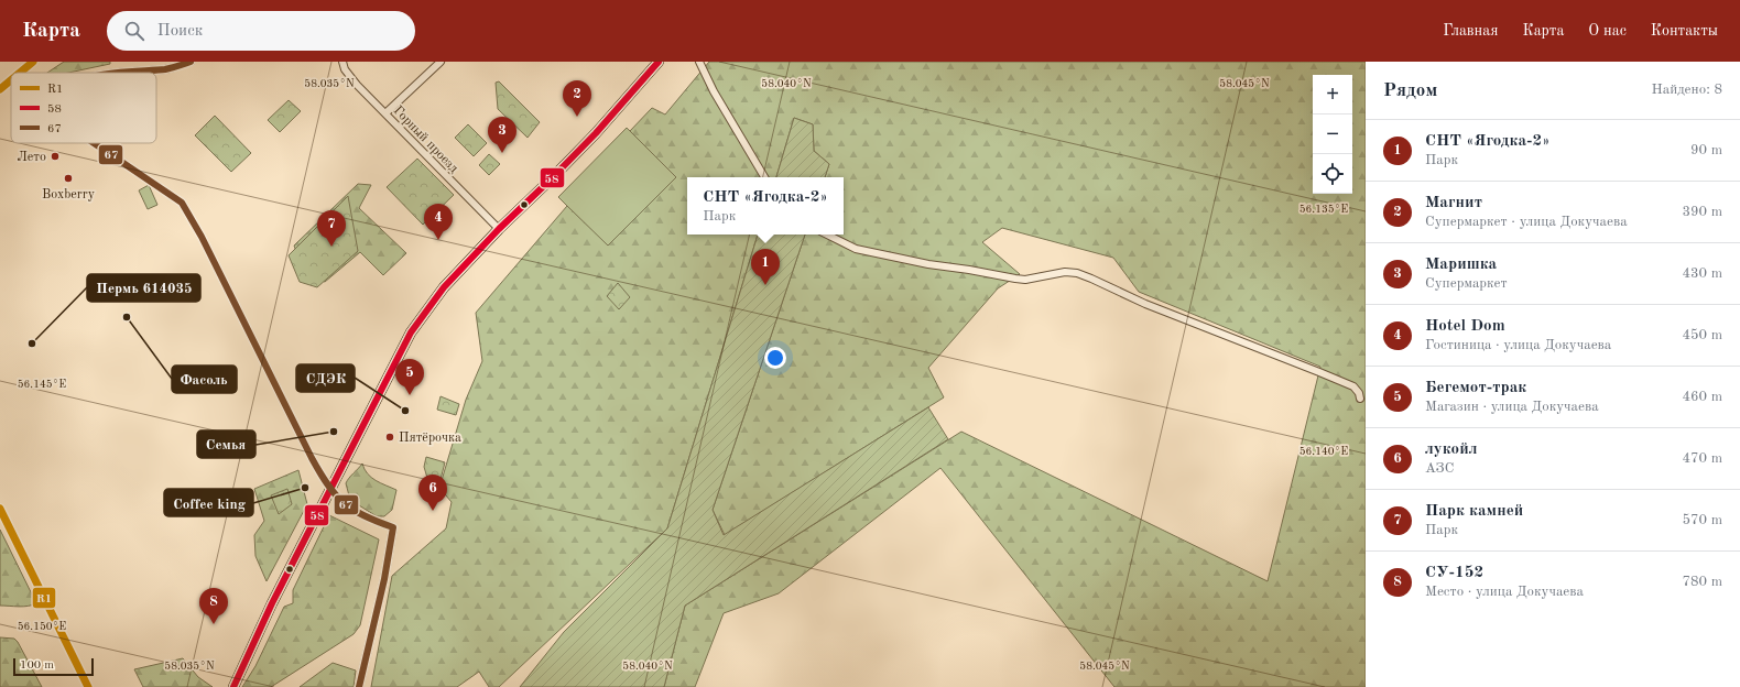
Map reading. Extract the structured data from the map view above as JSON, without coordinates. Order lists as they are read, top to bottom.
{
  "streets": {
    "street": ["Горный проезд"]
  },
  "places": [
    "Лето",
    "Boxberry",
    "Фасоль",
    "Пермь 614035",
    "СДЭК",
    "Семья",
    "Пятёрочка",
    "Coffee king"
  ],
  "lines": ["transit line R1", "transit line 58", "transit line 67"],
  "legend": ["R1", "58", "67"],
  "scale_bar": "100 m",
  "page": {
    "header": "Карта",
    "search": "Поиск",
    "nav": [
      "Главная",
      "Карта",
      "О нас",
      "Контакты"
    ],
    "heading": ["Рядом", "Найдено: 8"],
    "map_buttons": ["+", "−"],
    "pins": [
      "2",
      "3",
      "4",
      "7",
      "1",
      "5",
      "6",
      "8"
    ],
    "list": [
      {
        "mark": "1",
        "name": "СНТ «Ягодка-2»",
        "note": "Парк",
        "value": "90 m"
      },
      {
        "mark": "2",
        "name": "Магнит",
        "note": "Супермаркет · улица Докучаева",
        "value": "390 m"
      },
      {
        "mark": "3",
        "name": "Маришка",
        "note": "Супермаркет",
        "value": "430 m"
      },
      {
        "mark": "4",
        "name": "Hotel Dom",
        "note": "Гостиница · улица Докучаева",
        "value": "450 m"
      },
      {
        "mark": "5",
        "name": "Бегемот-трак",
        "note": "Магазин · улица Докучаева",
        "value": "460 m"
      },
      {
        "mark": "6",
        "name": "лукойл",
        "note": "АЗС",
        "value": "470 m"
      },
      {
        "mark": "7",
        "name": "Парк камней",
        "note": "Парк",
        "value": "570 m"
      },
      {
        "mark": "8",
        "name": "СУ-152",
        "note": "Место · улица Докучаева",
        "value": "780 m"
      }
    ],
    "popup": ["СНТ «Ягодка-2»", "Парк"],
    "scale": "100 m"
  },
  "coordinates": [
    "58.035°N",
    "58.040°N",
    "58.045°N",
    "56.135°E",
    "56.145°E",
    "56.140°E",
    "56.150°E"
  ]
}
